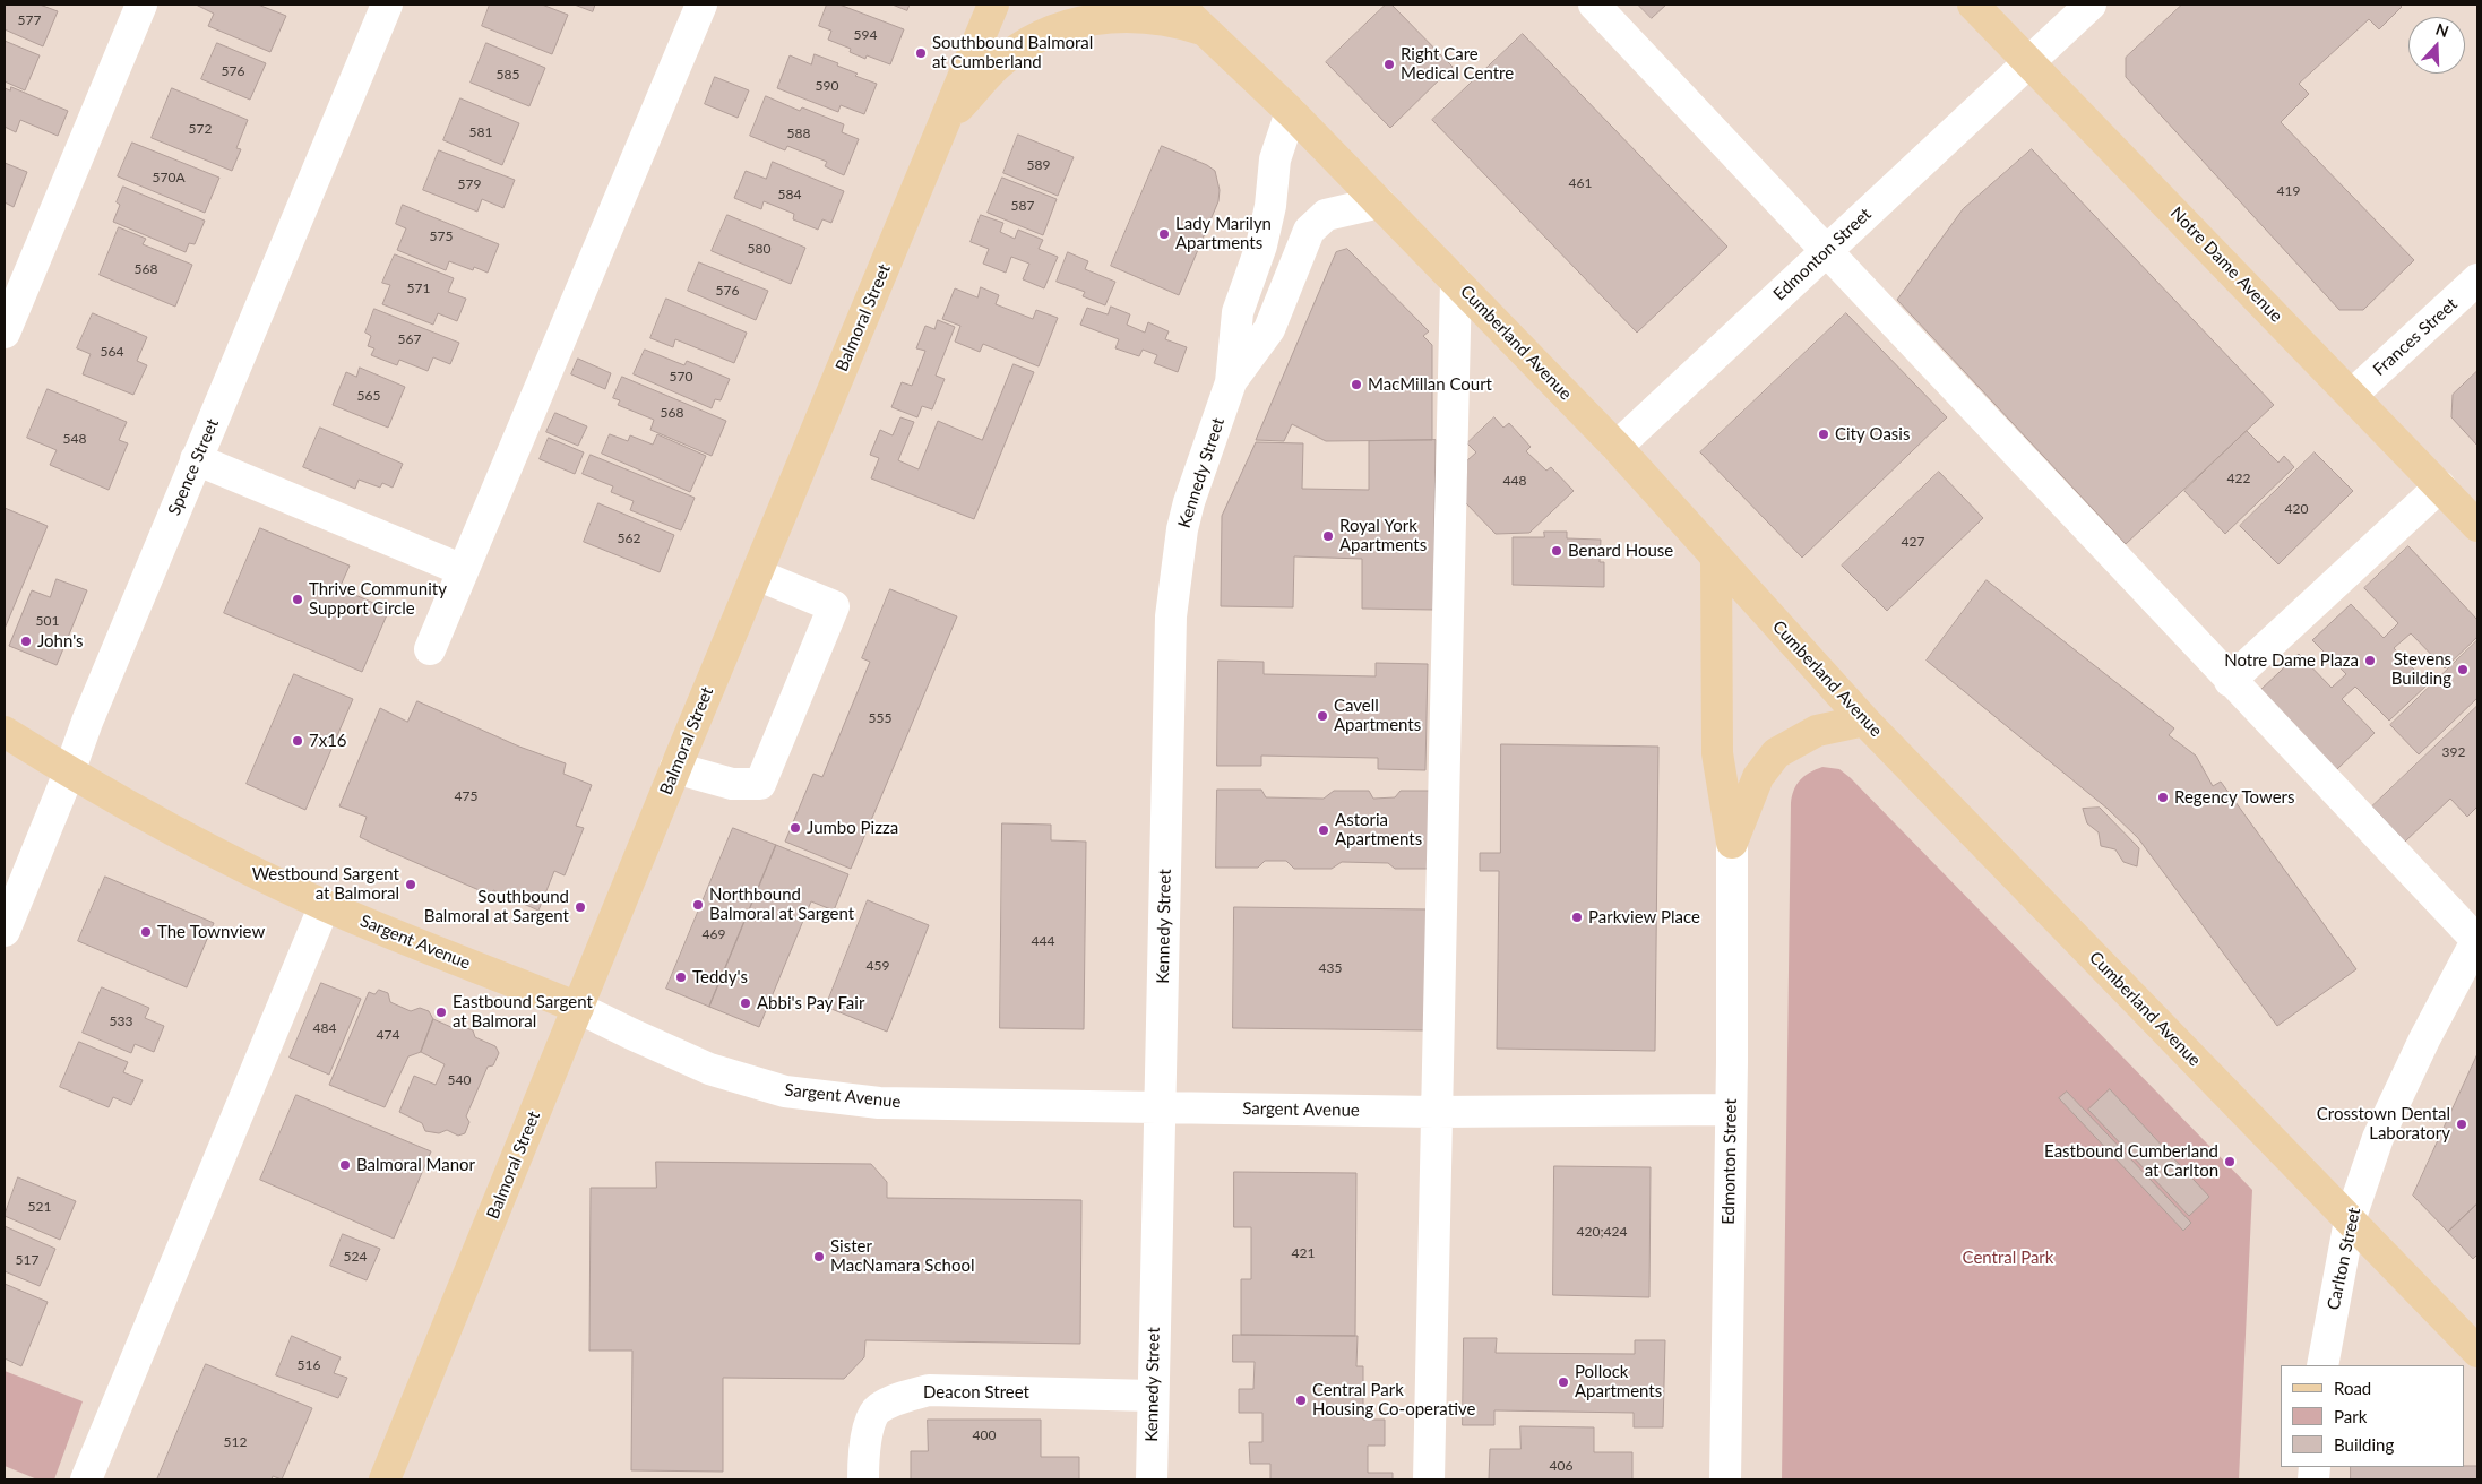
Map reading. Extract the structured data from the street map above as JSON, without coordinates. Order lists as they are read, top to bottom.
{
  "streets": {
    "main road": [
      "Notre Dame Avenue",
      "Balmoral Street",
      "Cumberland Avenue",
      "Sargent Avenue"
    ],
    "street": [
      "Edmonton Street",
      "Frances Street",
      "Spence Street",
      "Kennedy Street",
      "Carlton Street",
      "Deacon Street"
    ]
  },
  "crossings": [
    ["Edmonton Street", "Notre Dame Avenue"],
    ["Edmonton Street", "Cumberland Avenue"],
    ["Edmonton Street", "Sargent Avenue"],
    ["Notre Dame Avenue", "Frances Street"],
    ["Balmoral Street", "Sargent Avenue"],
    ["Cumberland Avenue", "Kennedy Street"],
    ["Cumberland Avenue", "Carlton Street"],
    ["Spence Street", "Sargent Avenue"],
    ["Kennedy Street", "Sargent Avenue"],
    ["Kennedy Street", "Deacon Street"]
  ],
  "parks": ["Central Park"],
  "places": [
    "Southbound Balmoral at Cumberland",
    "Right Care Medical Centre",
    "Lady Marilyn Apartments",
    "MacMillan Court",
    "City Oasis",
    "Royal York Apartments",
    "Benard House",
    "Thrive Community Support Circle",
    "John's",
    "Notre Dame Plaza",
    "Stevens Building",
    "Cavell Apartments",
    "7x16",
    "Regency Towers",
    "Jumbo Pizza",
    "Astoria Apartments",
    "Westbound Sargent at Balmoral",
    "Northbound Balmoral at Sargent",
    "Southbound Balmoral at Sargent",
    "Parkview Place",
    "The Townview",
    "Teddy's",
    "Abbi's Pay Fair",
    "Eastbound Sargent at Balmoral",
    "Crosstown Dental Laboratory",
    "Eastbound Cumberland at Carlton",
    "Balmoral Manor",
    "Sister MacNamara School",
    "Pollock Apartments",
    "Central Park Housing Co-operative"
  ],
  "house_numbers": [
    "577",
    "594",
    "576",
    "585",
    "590",
    "572",
    "581",
    "588",
    "589",
    "570A",
    "461",
    "579",
    "419",
    "584",
    "587",
    "575",
    "580",
    "568",
    "571",
    "576",
    "567",
    "564",
    "570",
    "565",
    "568",
    "548",
    "422",
    "448",
    "420",
    "562",
    "427",
    "501",
    "555",
    "392",
    "475",
    "469",
    "444",
    "459",
    "435",
    "533",
    "484",
    "474",
    "540",
    "521",
    "420;424",
    "421",
    "524",
    "517",
    "516",
    "400",
    "512",
    "406"
  ],
  "legend": ["Road", "Park", "Building"],
  "north": "top"
}
